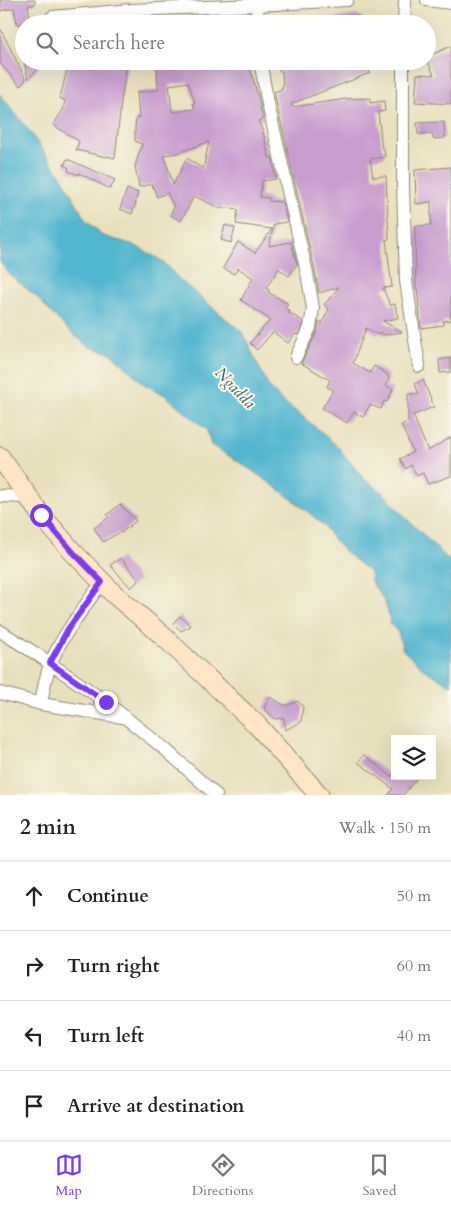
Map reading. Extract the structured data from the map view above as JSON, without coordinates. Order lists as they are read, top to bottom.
{
  "water": ["Ngadda"],
  "page": {
    "search": "Search here",
    "heading": ["2 min", "Walk · 150 m"],
    "list": [
      ["Continue", "50 m"],
      ["Turn right", "60 m"],
      ["Turn left", "40 m"],
      "Arrive at destination"
    ],
    "nav": ["Map", "Directions", "Saved"]
  }
}
